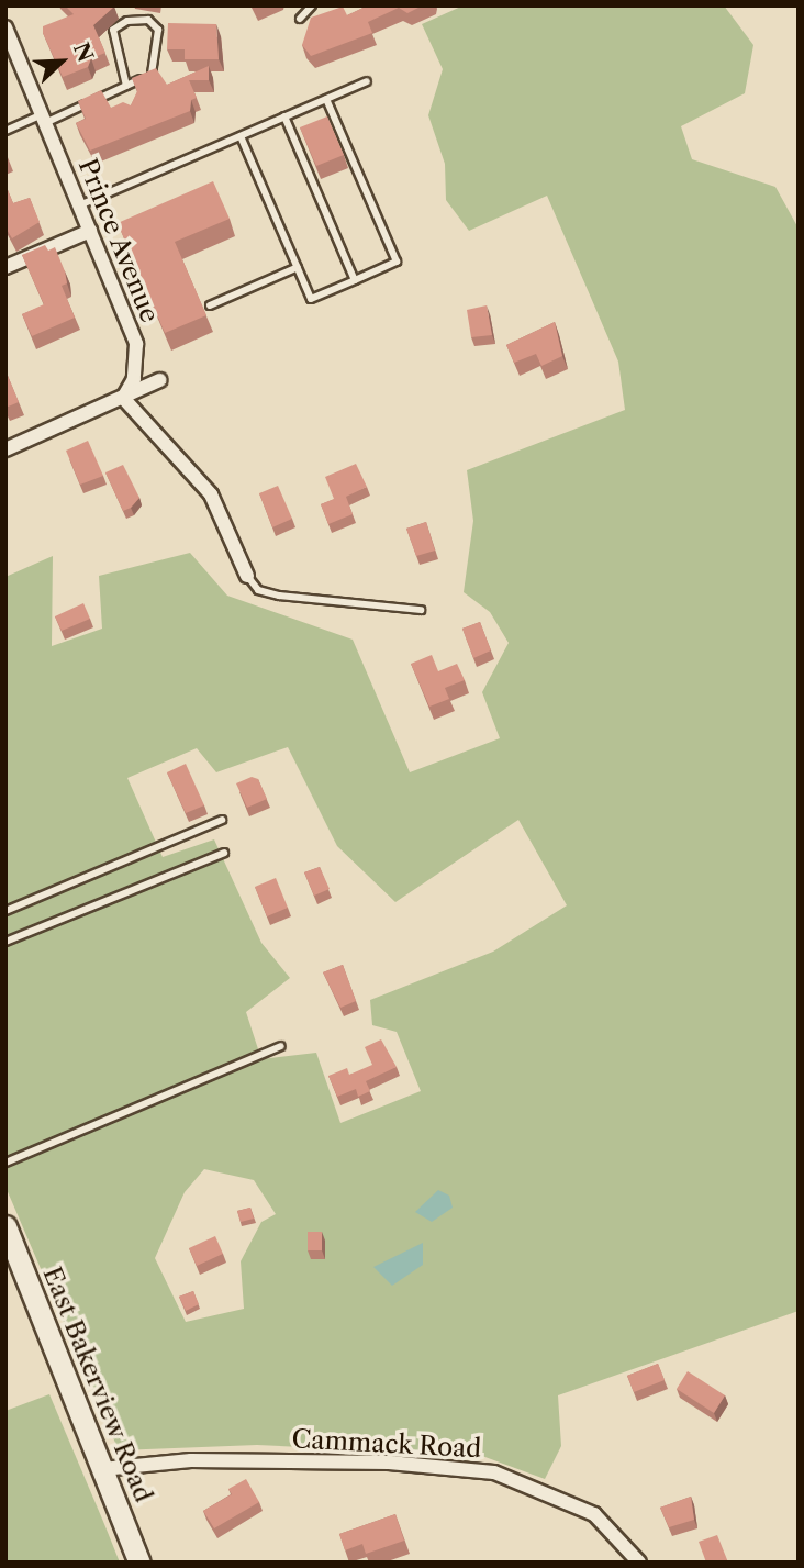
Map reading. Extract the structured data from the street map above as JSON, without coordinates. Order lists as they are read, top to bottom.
{
  "streets": {
    "main road": ["East Bakerview Road"],
    "street": ["Prince Avenue", "Cammack Road"]
  },
  "crossings": [
    ["East Bakerview Road", "Cammack Road"]
  ],
  "north": "top right"
}
